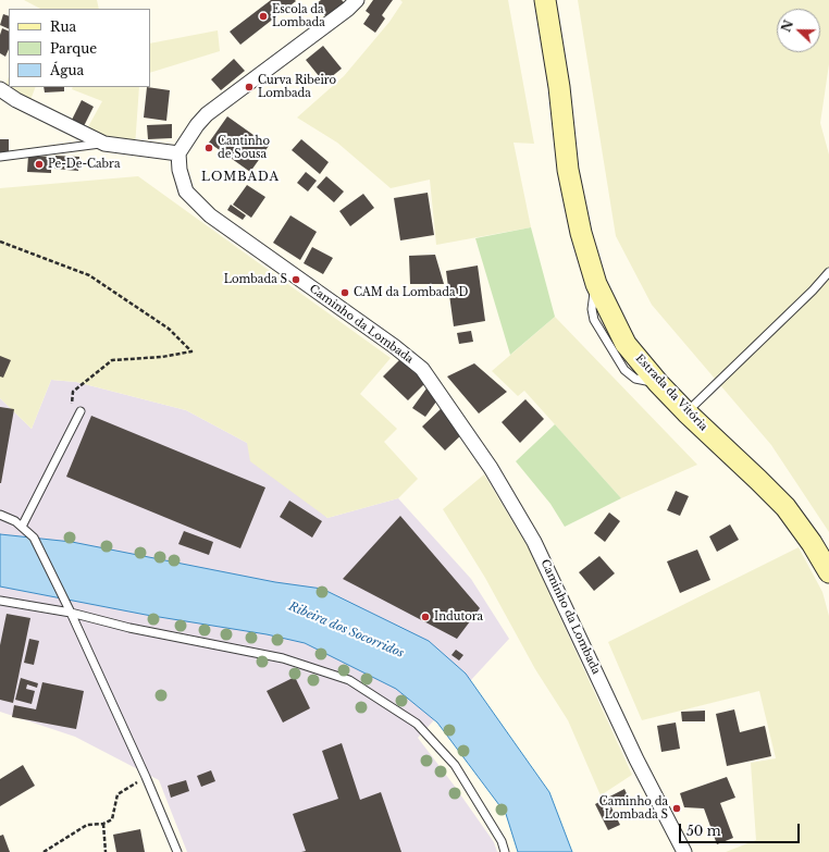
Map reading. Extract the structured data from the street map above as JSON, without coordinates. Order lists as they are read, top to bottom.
{
  "streets": {
    "main road": ["Estrada da Vitória"],
    "street": ["Caminho da Lombada"]
  },
  "districts": ["LOMBADA"],
  "water": ["Ribeira dos Socorridos"],
  "places": [
    "Escola da Lombada",
    "Curva Ribeiro Lombada",
    "Cantinho de Sousa",
    "Pe-De-Cabra",
    "Lombada S",
    "CAM da Lombada D",
    "Indutora",
    "Caminho da Lombada S"
  ],
  "legend": ["Rua", "Parque", "Água"],
  "scale_bar": "50 m",
  "north": "left"
}
